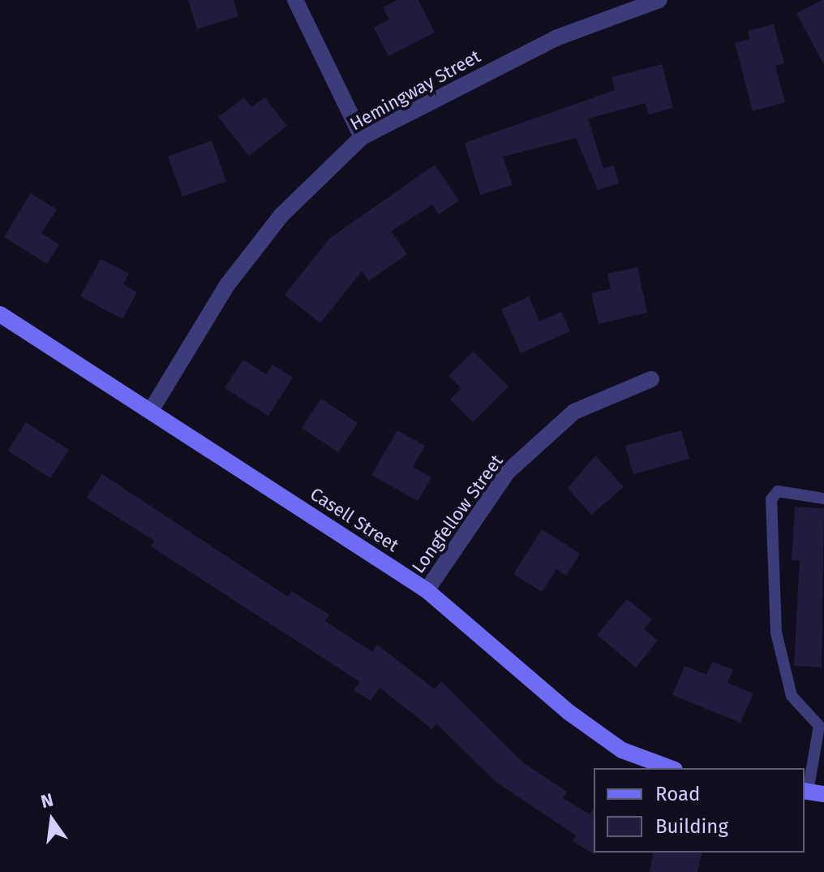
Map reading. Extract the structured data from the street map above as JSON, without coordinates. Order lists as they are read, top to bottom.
{
  "streets": {
    "street": ["Hemingway Street", "Longfellow Street", "Casell Street"]
  },
  "crossings": [
    ["Hemingway Street", "Casell Street"],
    ["Longfellow Street", "Casell Street"]
  ],
  "legend": ["Road", "Building"],
  "north": "top"
}
